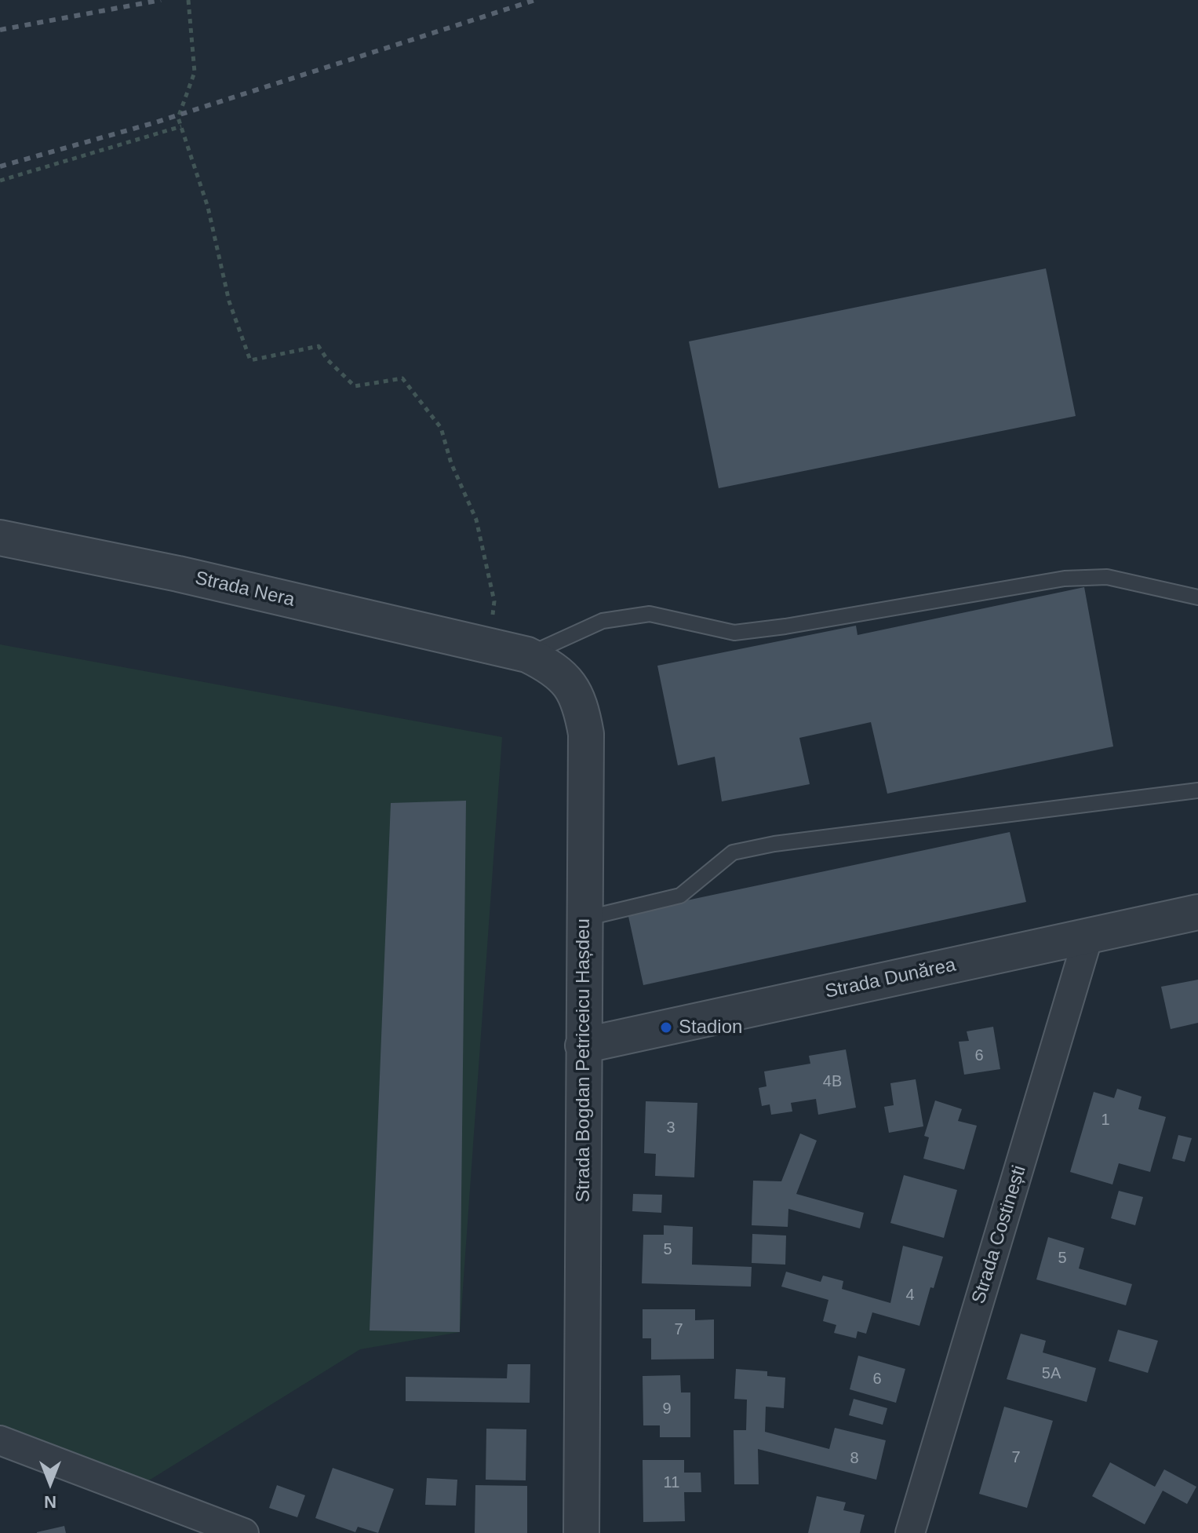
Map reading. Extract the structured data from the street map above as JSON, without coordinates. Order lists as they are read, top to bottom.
{
  "streets": {
    "street": [
      "Strada Nera",
      "Strada Dunărea",
      "Strada Bogdan Petriceicu Hașdeu",
      "Strada Costinești"
    ]
  },
  "crossings": [
    ["Strada Nera", "Strada Bogdan Petriceicu Hașdeu"],
    ["Strada Dunărea", "Strada Bogdan Petriceicu Hașdeu"],
    ["Strada Dunărea", "Strada Costinești"]
  ],
  "places": ["Stadion"],
  "house_numbers": [
    "6",
    "4B",
    "1",
    "3",
    "5",
    "5",
    "4",
    "7",
    "5A",
    "6",
    "9",
    "7",
    "8",
    "11"
  ],
  "north": "bottom"
}
